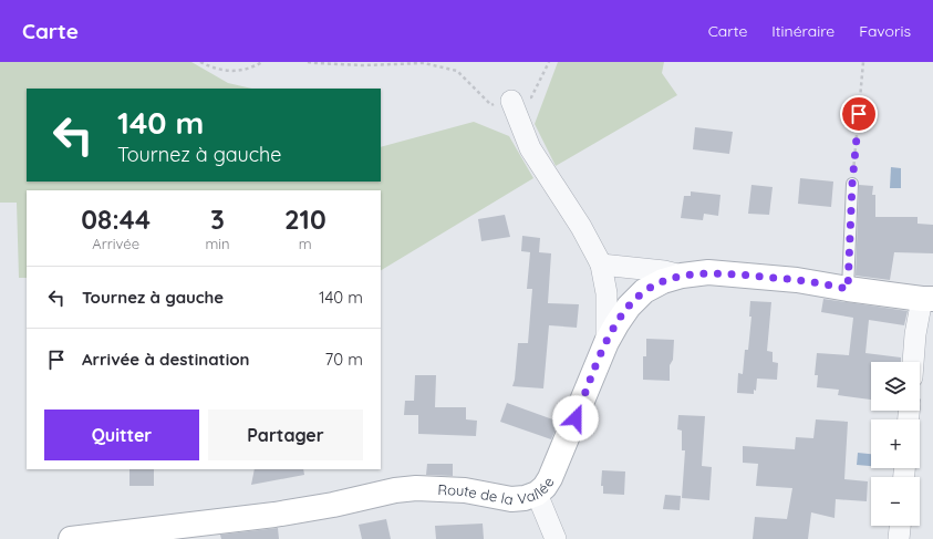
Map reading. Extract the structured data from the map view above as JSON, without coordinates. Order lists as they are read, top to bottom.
{
  "streets": {
    "street": ["Route de la Vallée"]
  },
  "page": {
    "header": "Carte",
    "nav": ["Carte", "Itinéraire", "Favoris"],
    "turn": ["140 m", "Tournez à gauche"],
    "eta": [
      "08:44",
      "Arrivée",
      "3",
      "min",
      "210",
      "m"
    ],
    "list": [
      {
        "name": "Tournez à gauche",
        "value": "140 m"
      },
      {
        "name": "Arrivée à destination",
        "value": "70 m"
      }
    ],
    "map_buttons": ["+", "−"],
    "buttons": ["Quitter", "Partager"]
  }
}
